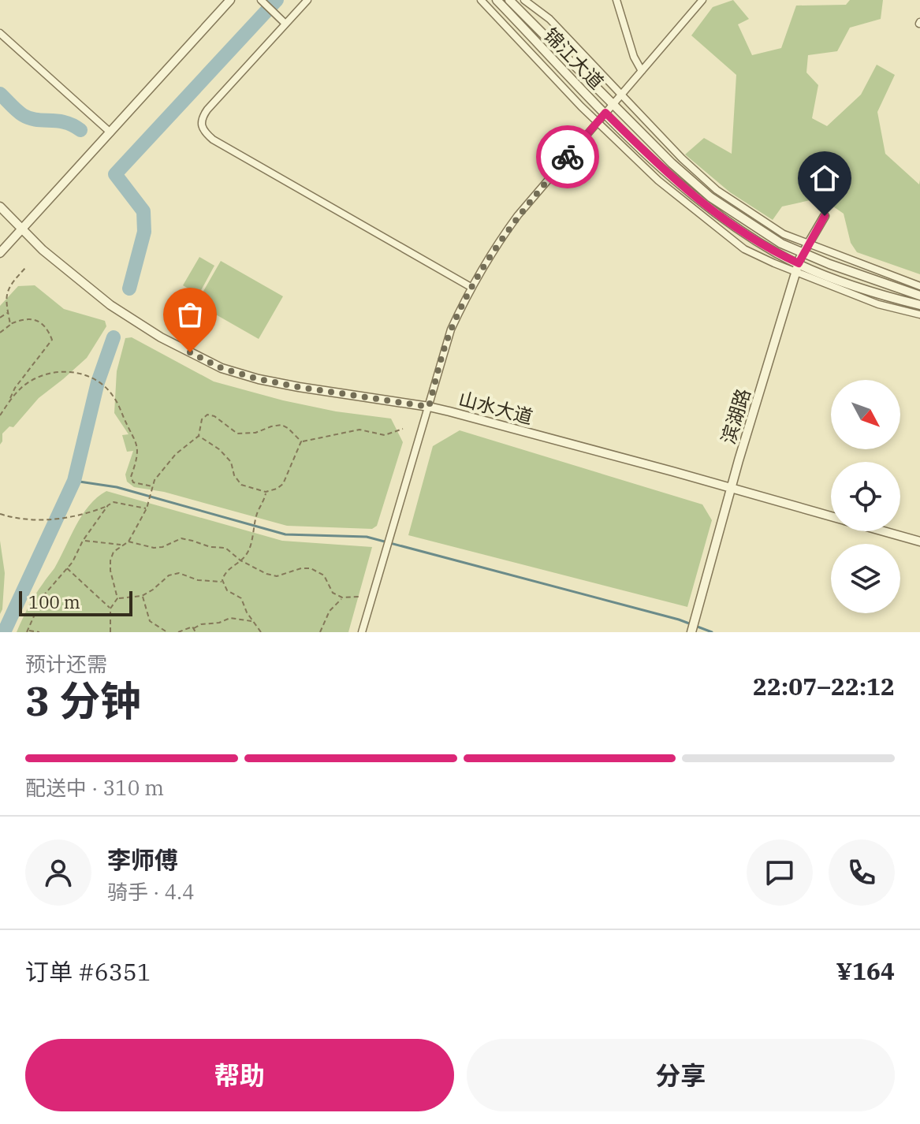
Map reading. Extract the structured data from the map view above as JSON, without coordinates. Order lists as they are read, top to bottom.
{
  "streets": {
    "street": ["锦江大道", "山水大道", "滨湖路"]
  },
  "crossings": [
    ["锦江大道", "滨湖路"],
    ["山水大道", "滨湖路"]
  ],
  "scale_bar": "100 m",
  "north": "bottom right",
  "page": {
    "scale": "100 m",
    "heading": ["3 分钟", "预计还需", "22:07–22:12"],
    "panel": [
      "李师傅",
      "骑手 · 4.4",
      "订单 #6351",
      "¥164"
    ],
    "bar": "配送中 · 310 m",
    "buttons": ["帮助", "分享"]
  }
}
